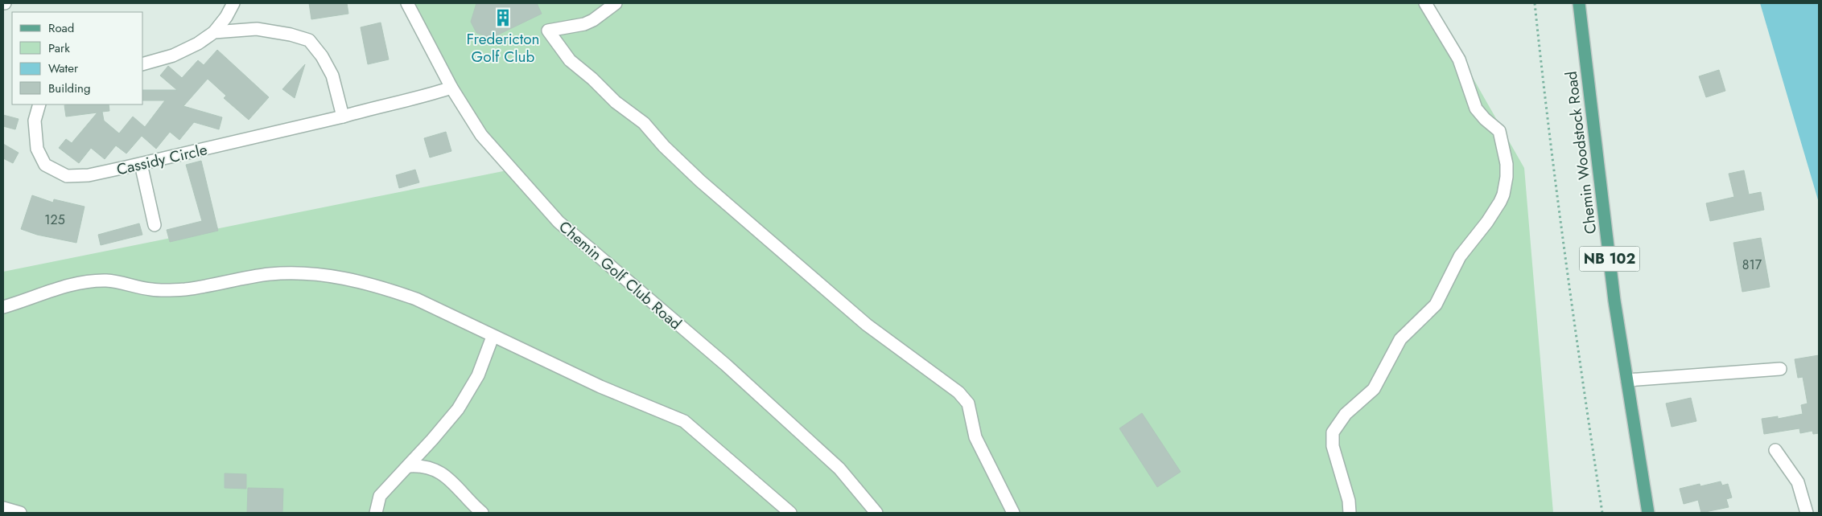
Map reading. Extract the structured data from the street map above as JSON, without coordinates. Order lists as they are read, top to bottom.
{
  "streets": {
    "main road": ["Chemin Woodstock Road", "NB 102"],
    "street": ["Cassidy Circle", "Chemin Golf Club Road"]
  },
  "crossings": [
    ["Cassidy Circle", "Chemin Golf Club Road"]
  ],
  "places": {
    "building": ["Fredericton Golf Club"]
  },
  "house_numbers": ["125", "817"],
  "legend": [
    "Road",
    "Park",
    "Water",
    "Building"
  ]
}
